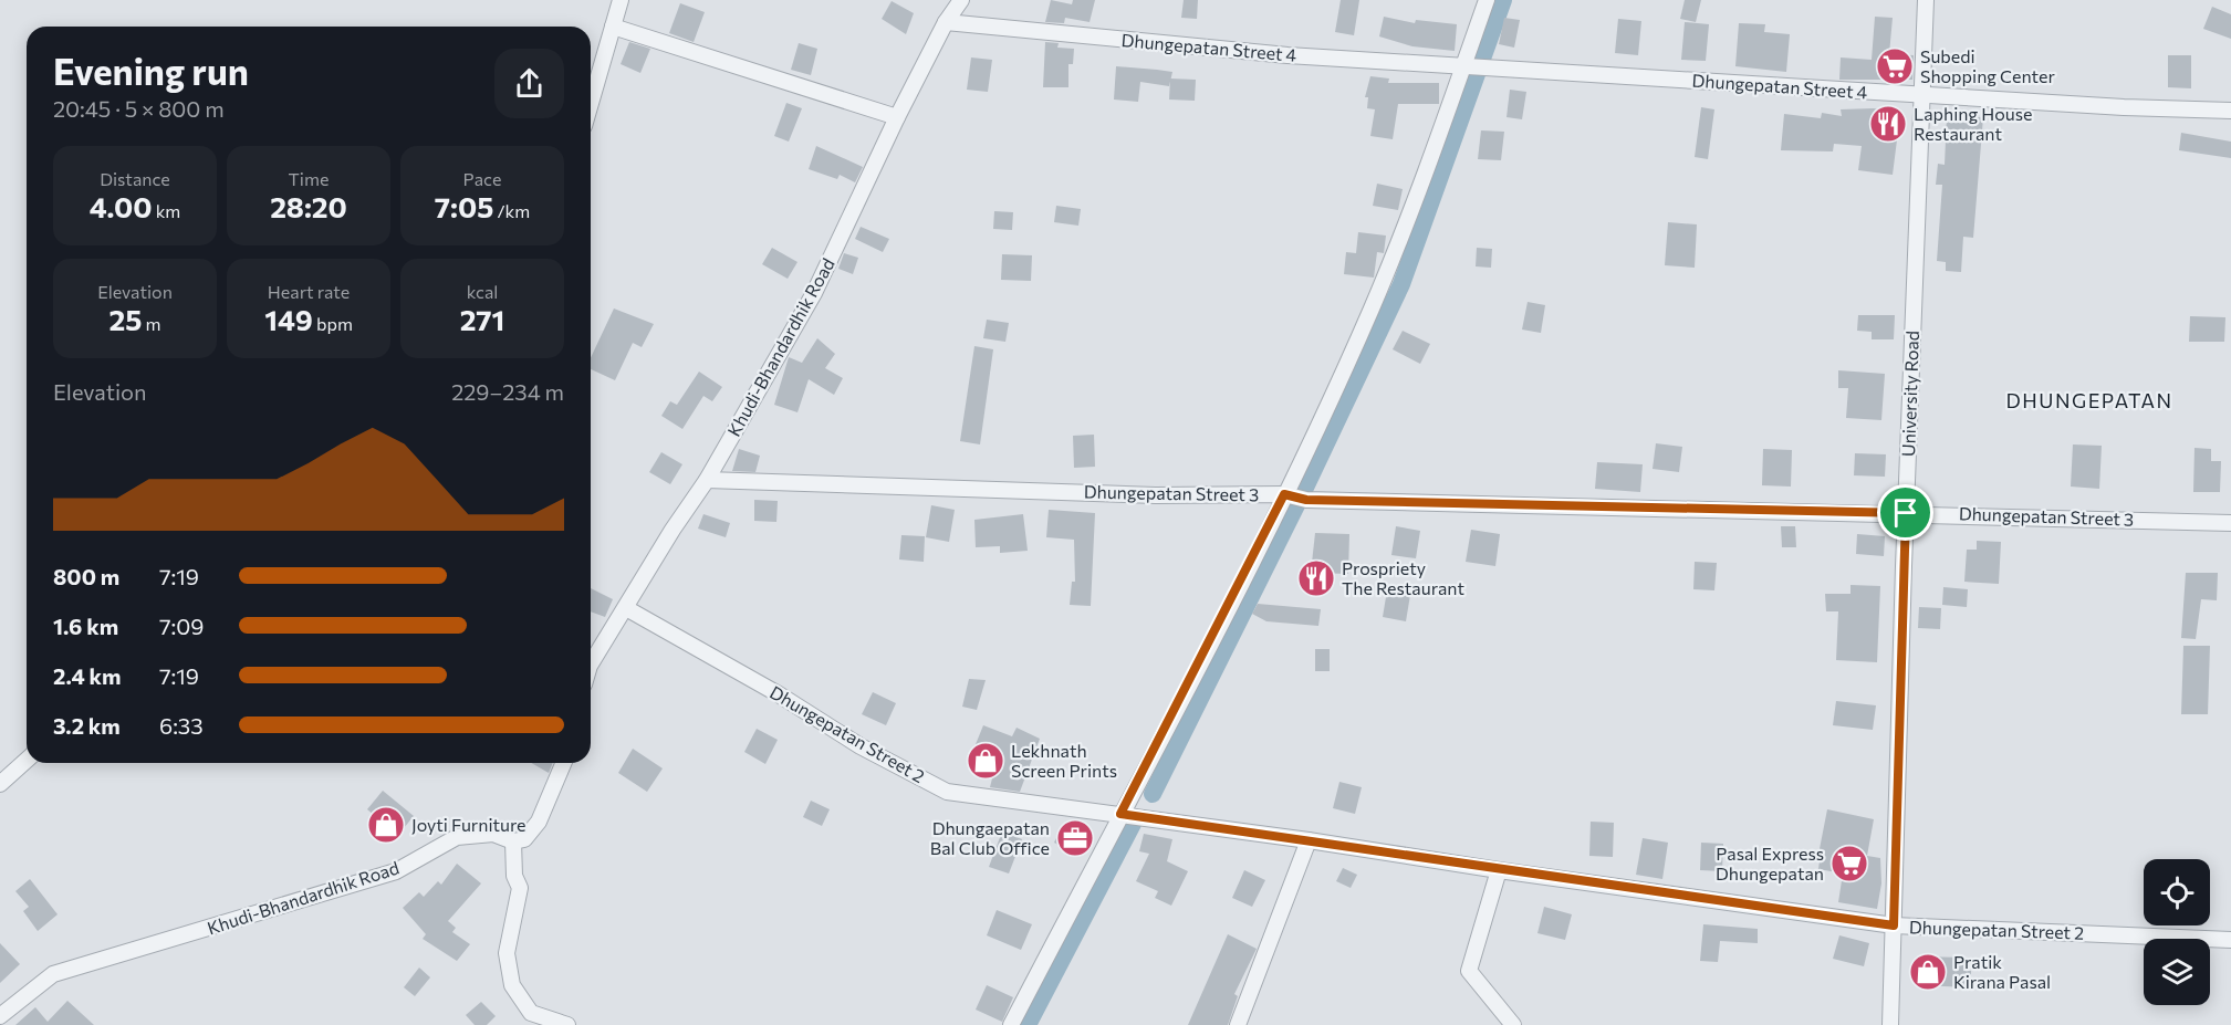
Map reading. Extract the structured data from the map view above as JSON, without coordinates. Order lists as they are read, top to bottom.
{
  "streets": {
    "street": [
      "Dhungepatan Street 4",
      "Khudi-Bhandardhik Road",
      "University Road",
      "Dhungepatan Street 3",
      "Dhungepatan Street 2"
    ]
  },
  "crossings": [
    ["Dhungepatan Street 4", "Khudi-Bhandardhik Road"],
    ["Dhungepatan Street 4", "University Road"],
    ["Khudi-Bhandardhik Road", "Dhungepatan Street 3"],
    ["Khudi-Bhandardhik Road", "Dhungepatan Street 2"],
    ["University Road", "Dhungepatan Street 3"],
    ["University Road", "Dhungepatan Street 2"]
  ],
  "districts": ["DHUNGEPATAN"],
  "places": {
    "supermarket": ["Subedi Shopping Center", "Pasal Express Dhungepatan"],
    "restaurant": ["Laphing House Restaurant", "Prospriety The Restaurant"],
    "shop": ["Lekhnath Screen Prints", "Joyti Furniture", "Pratik Kirana Pasal"],
    "office": ["Dhungaepatan Bal Club Office"]
  },
  "page": {
    "heading": ["Evening run", "20:45 · 5 × 800 m"],
    "stats": [
      ["Distance", "4.00 km"],
      ["Time", "28:20"],
      ["Pace", "7:05 /km"],
      ["Elevation", "25 m"],
      ["Heart rate", "149 bpm"],
      ["kcal", "271"]
    ],
    "chart": ["Elevation", "229–234 m"],
    "list": [
      {
        "name": "800 m",
        "note": "7:19"
      },
      {
        "name": "1.6 km",
        "note": "7:09"
      },
      {
        "name": "2.4 km",
        "note": "7:19"
      },
      {
        "name": "3.2 km",
        "note": "6:33"
      }
    ]
  }
}
